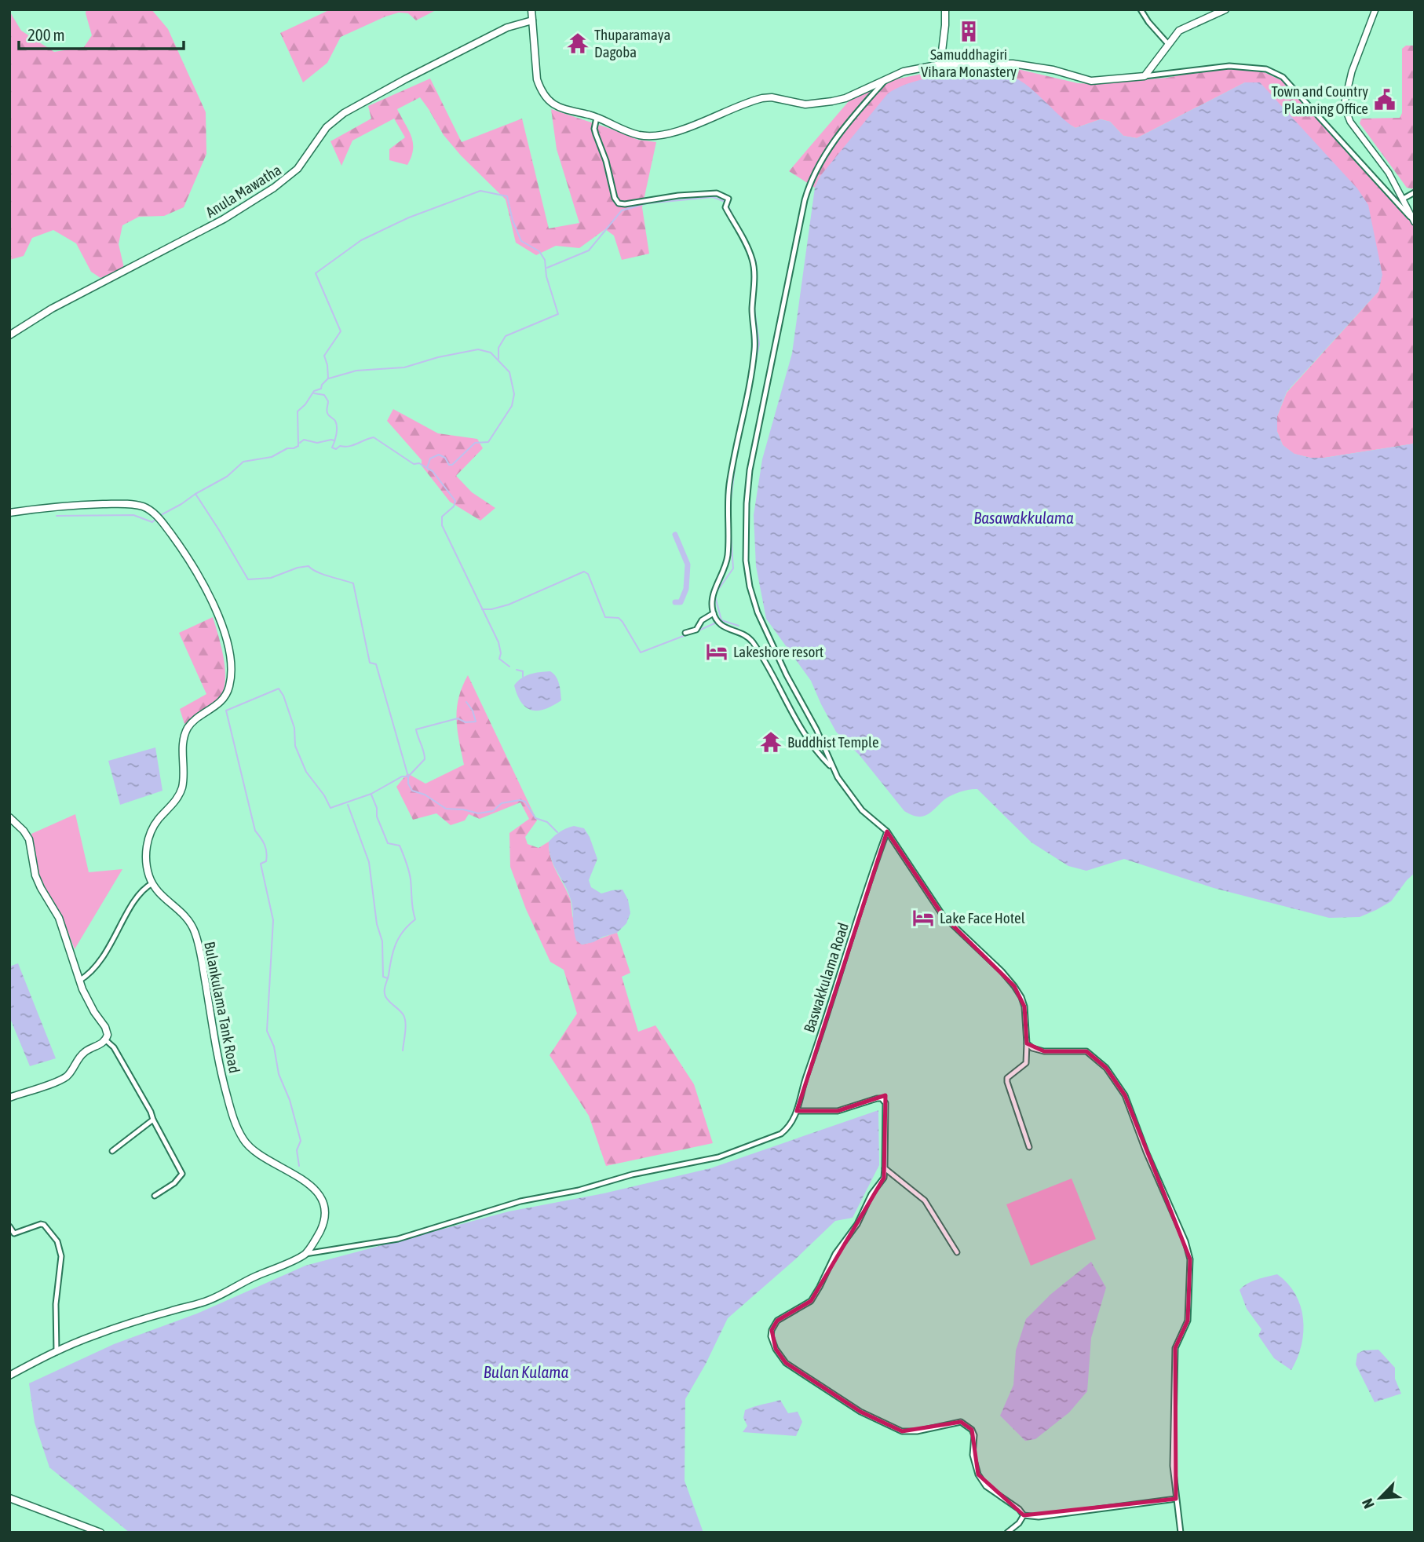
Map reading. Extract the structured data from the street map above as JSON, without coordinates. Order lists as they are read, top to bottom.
{
  "streets": {
    "main road": ["Anula Mawatha", "Bulankulama Tank Road"],
    "street": ["Baswakkulama Road"]
  },
  "crossings": [
    ["Baswakkulama Road", "Bulankulama Tank Road"]
  ],
  "water": ["Basawakkulama", "Bulan Kulama"],
  "places": {
    "building": ["Samuddhagiri Vihara Monastery"],
    "temple": ["Thuparamaya Dagoba", "Buddhist Temple"],
    "public building": ["Town and Country Planning Office"],
    "hotel": ["Lakeshore resort", "Lake Face Hotel"]
  },
  "scale_bar": "200 m",
  "north": "bottom left"
}
